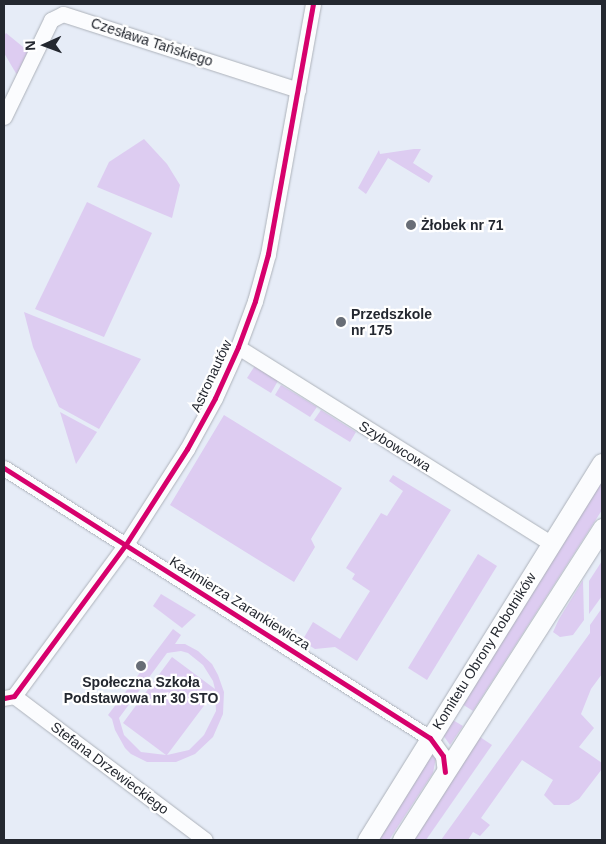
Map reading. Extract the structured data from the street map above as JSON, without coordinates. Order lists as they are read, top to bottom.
{
  "streets": {
    "street": [
      "Czesława Tańskiego",
      "Astronautów",
      "Szybowcowa",
      "Kazimierza Zarankiewicza",
      "Komitetu Obrony Robotników",
      "Stefana Drzewieckiego"
    ]
  },
  "crossings": [
    ["Czesława Tańskiego", "Astronautów"],
    ["Astronautów", "Szybowcowa"],
    ["Astronautów", "Kazimierza Zarankiewicza"],
    ["Astronautów", "Stefana Drzewieckiego"],
    ["Szybowcowa", "Komitetu Obrony Robotników"],
    ["Kazimierza Zarankiewicza", "Komitetu Obrony Robotników"]
  ],
  "places": ["Żłobek nr 71", "Przedszkole nr 175", "Społeczna Szkoła Podstawowa nr 30 STO"],
  "north": "left"
}
